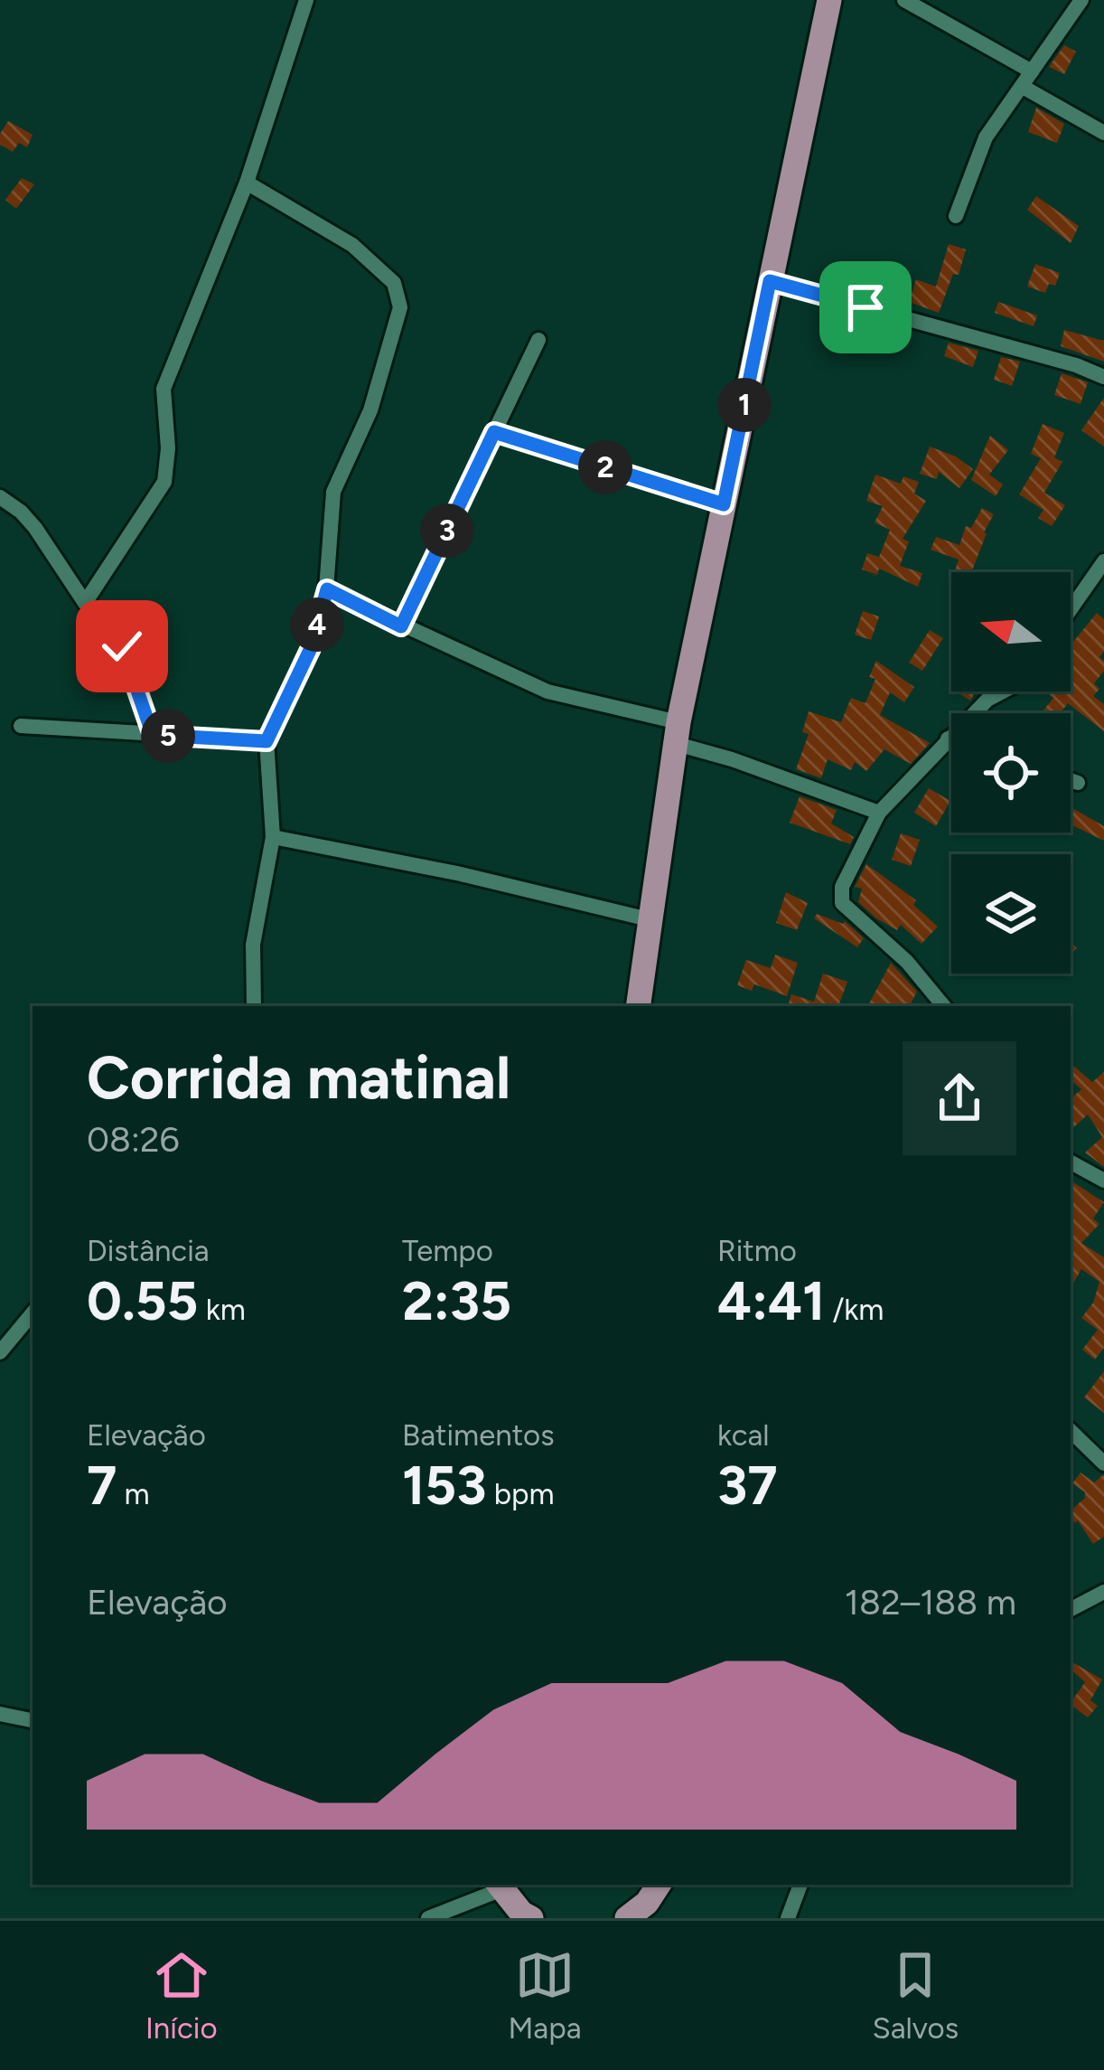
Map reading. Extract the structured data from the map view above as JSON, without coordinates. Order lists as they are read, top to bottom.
{
  "north": "left",
  "page": {
    "pins": [
      "1",
      "2",
      "3",
      "4",
      "5"
    ],
    "heading": ["Corrida matinal", "08:26"],
    "stats": [
      ["Distância", "0.55 km"],
      ["Tempo", "2:35"],
      ["Ritmo", "4:41 /km"],
      ["Elevação", "7 m"],
      ["Batimentos", "153 bpm"],
      ["kcal", "37"]
    ],
    "chart": ["Elevação", "182–188 m"],
    "tabs": ["Início", "Mapa", "Salvos"]
  }
}
